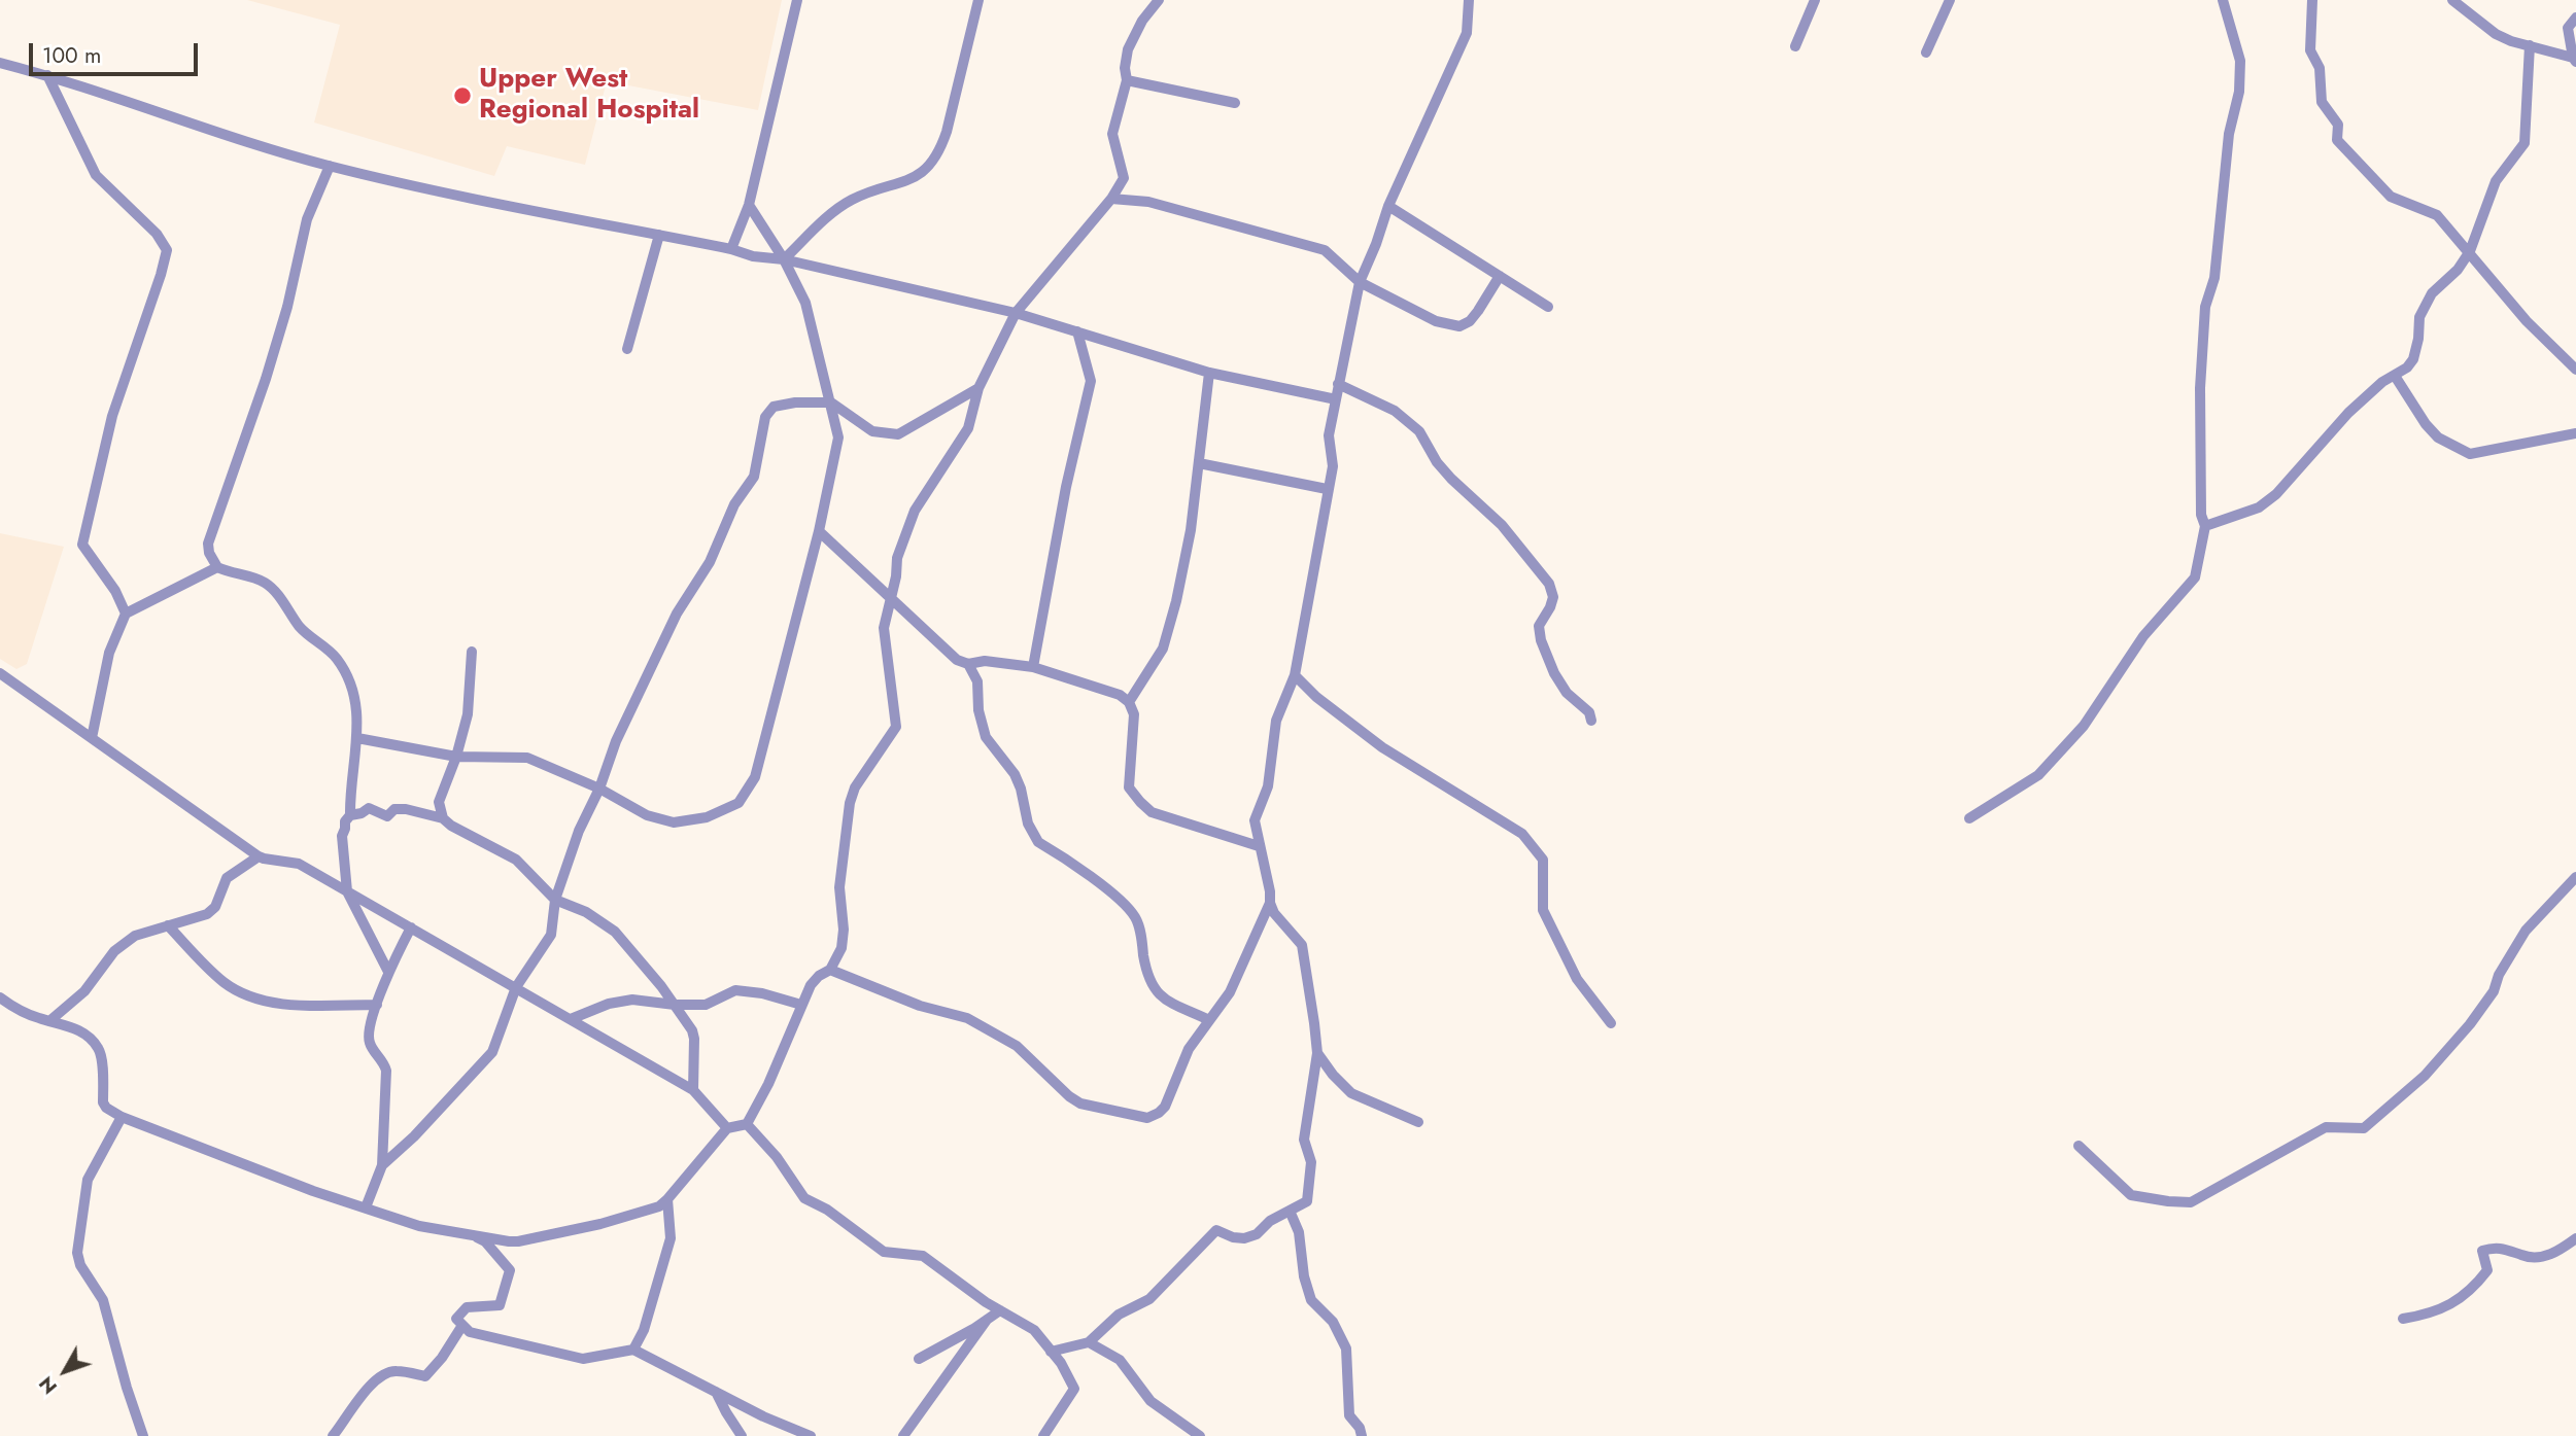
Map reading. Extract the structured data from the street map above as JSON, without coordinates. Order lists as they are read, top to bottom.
{
  "places": ["Upper West Regional Hospital"],
  "scale_bar": "100 m",
  "north": "bottom left"
}
